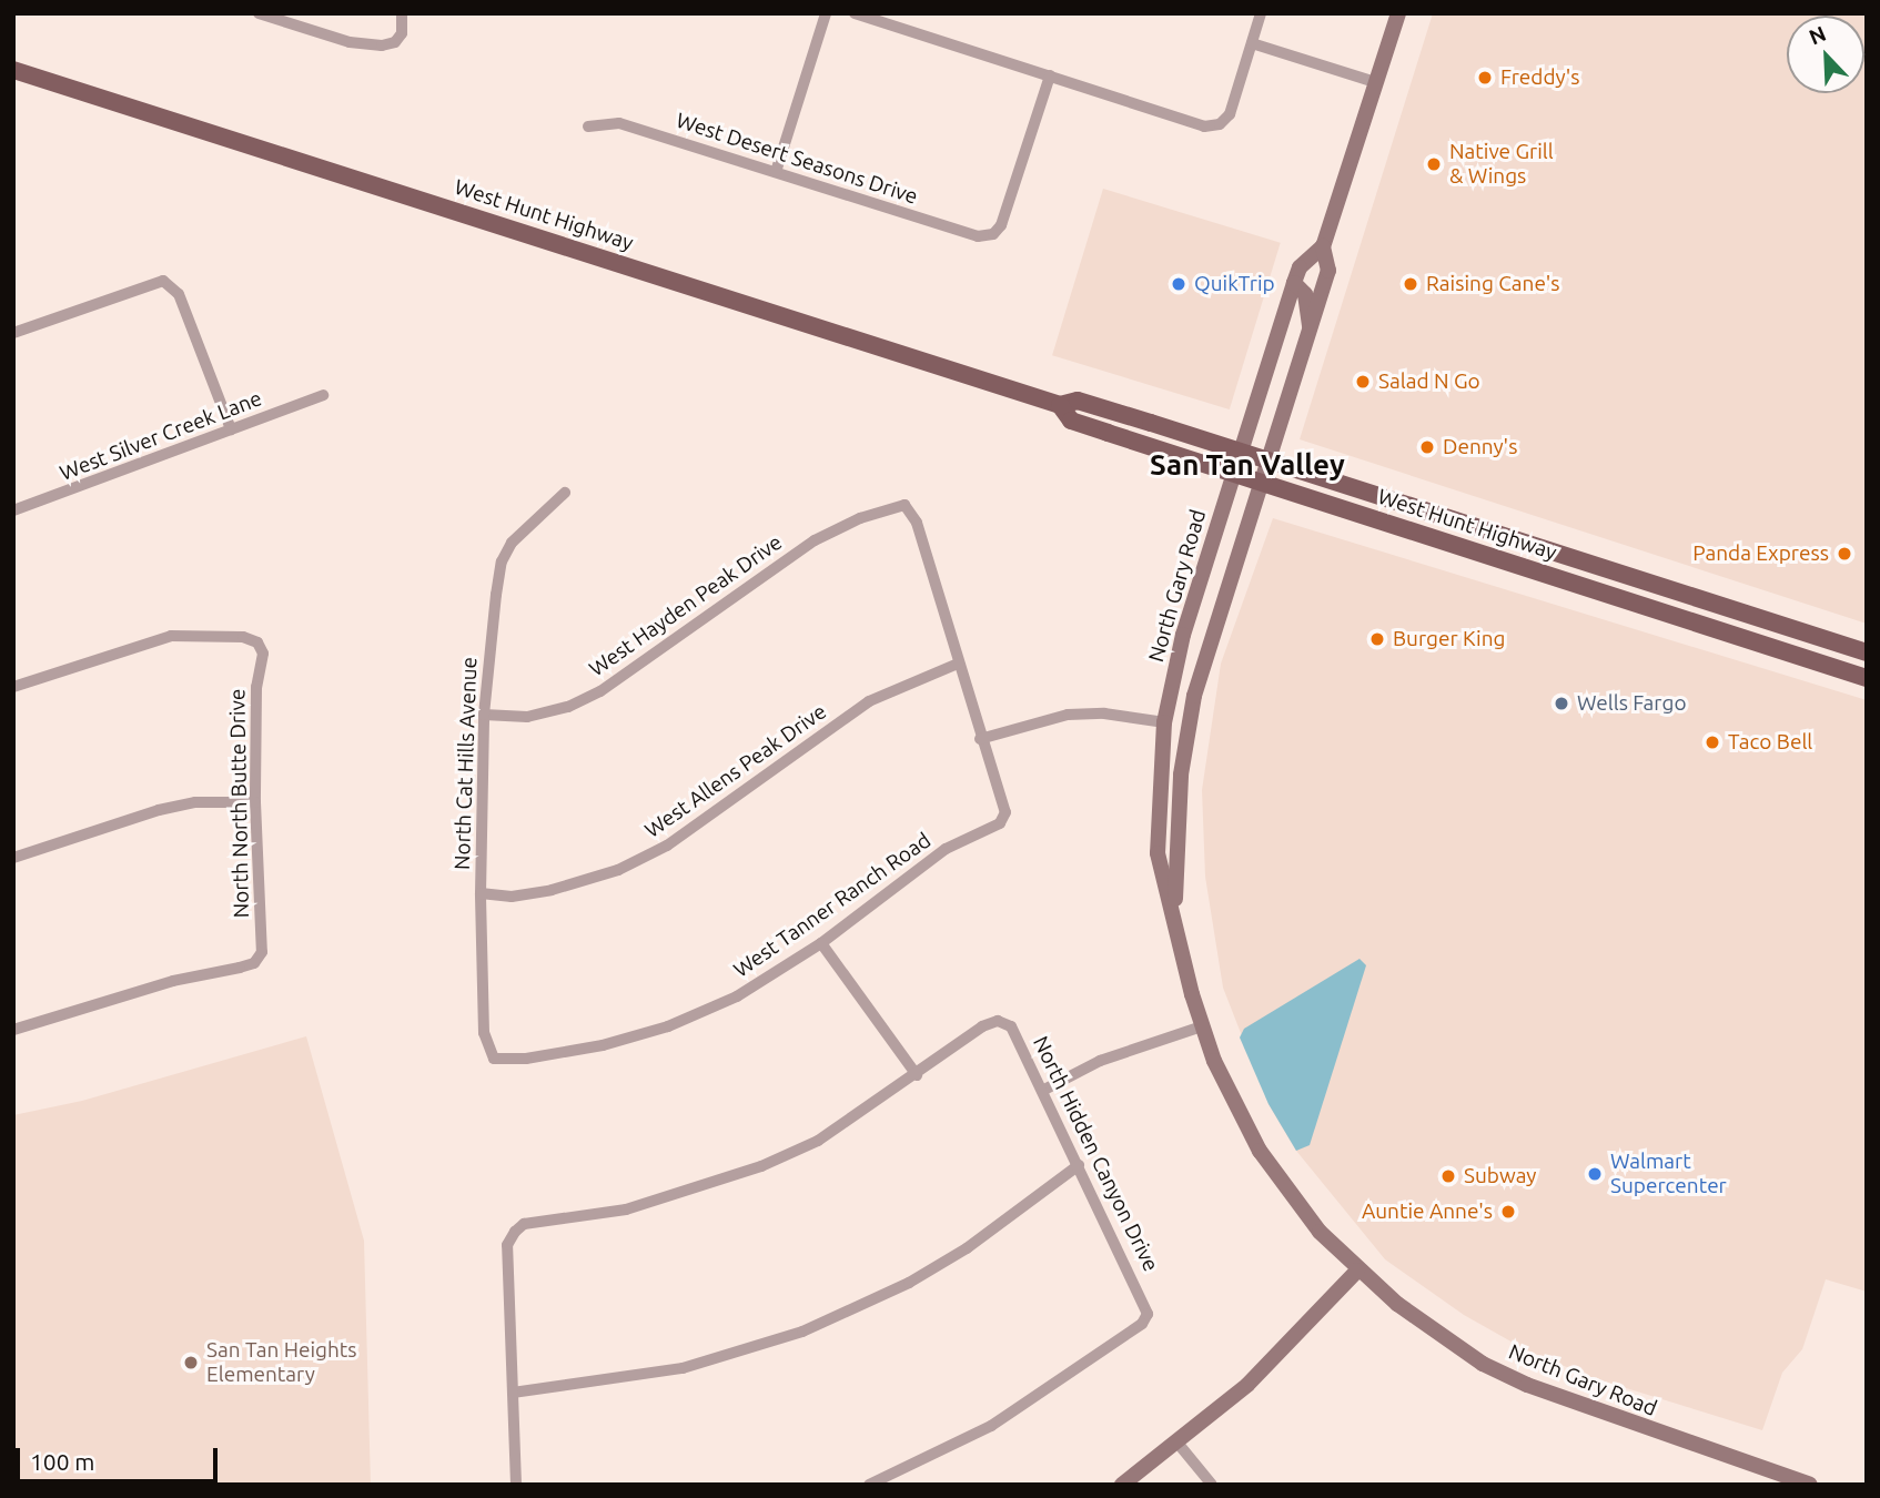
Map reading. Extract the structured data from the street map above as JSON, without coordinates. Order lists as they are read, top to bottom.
{
  "streets": {
    "main road": ["West Hunt Highway"],
    "street": [
      "West Desert Seasons Drive",
      "West Silver Creek Lane",
      "North Gary Road",
      "West Hayden Peak Drive",
      "North Cat Hills Avenue",
      "West Allens Peak Drive",
      "North North Butte Drive",
      "West Tanner Ranch Road",
      "North Hidden Canyon Drive"
    ]
  },
  "crossings": [
    ["West Hunt Highway", "North Gary Road"],
    ["West Hayden Peak Drive", "North Cat Hills Avenue"],
    ["West Hayden Peak Drive", "West Allens Peak Drive"],
    ["North Cat Hills Avenue", "West Allens Peak Drive"],
    ["North Cat Hills Avenue", "West Tanner Ranch Road"]
  ],
  "districts": ["San Tan Valley"],
  "places": [
    "Freddy's",
    "Native Grill & Wings",
    "QuikTrip",
    "Raising Cane's",
    "Salad N Go",
    "Denny's",
    "Panda Express",
    "Burger King",
    "Wells Fargo",
    "Taco Bell",
    "Walmart Supercenter",
    "Subway",
    "Auntie Anne's",
    "San Tan Heights Elementary"
  ],
  "scale_bar": "100 m",
  "north": "top left"
}
